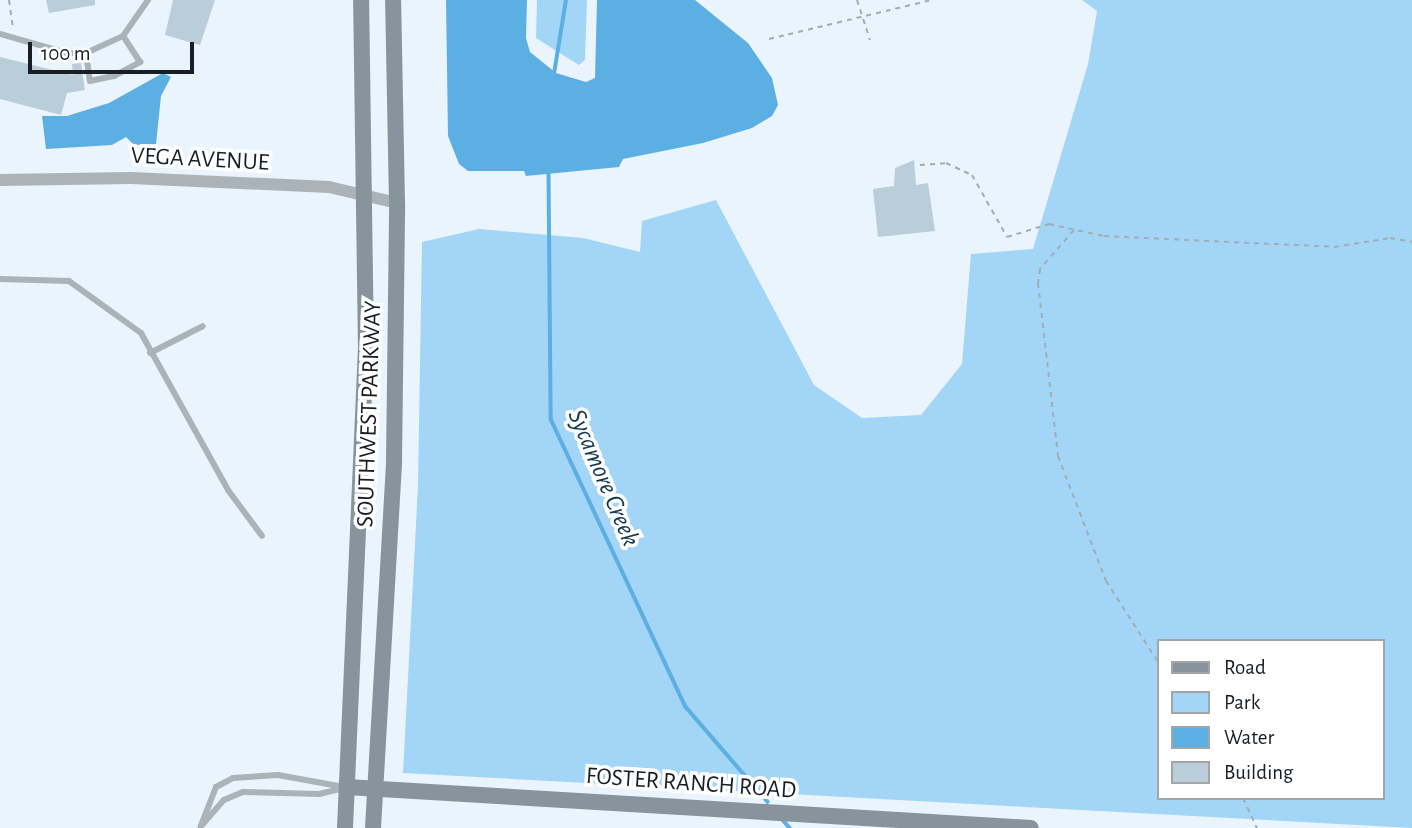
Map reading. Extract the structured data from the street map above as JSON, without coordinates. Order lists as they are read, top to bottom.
{
  "streets": {
    "main road": ["SOUTHWEST PARKWAY", "FOSTER RANCH ROAD"],
    "street": ["VEGA AVENUE"]
  },
  "crossings": [
    ["VEGA AVENUE", "SOUTHWEST PARKWAY"],
    ["SOUTHWEST PARKWAY", "FOSTER RANCH ROAD"]
  ],
  "water": ["Sycamore Creek"],
  "legend": [
    "Road",
    "Park",
    "Water",
    "Building"
  ],
  "scale_bar": "100 m"
}
